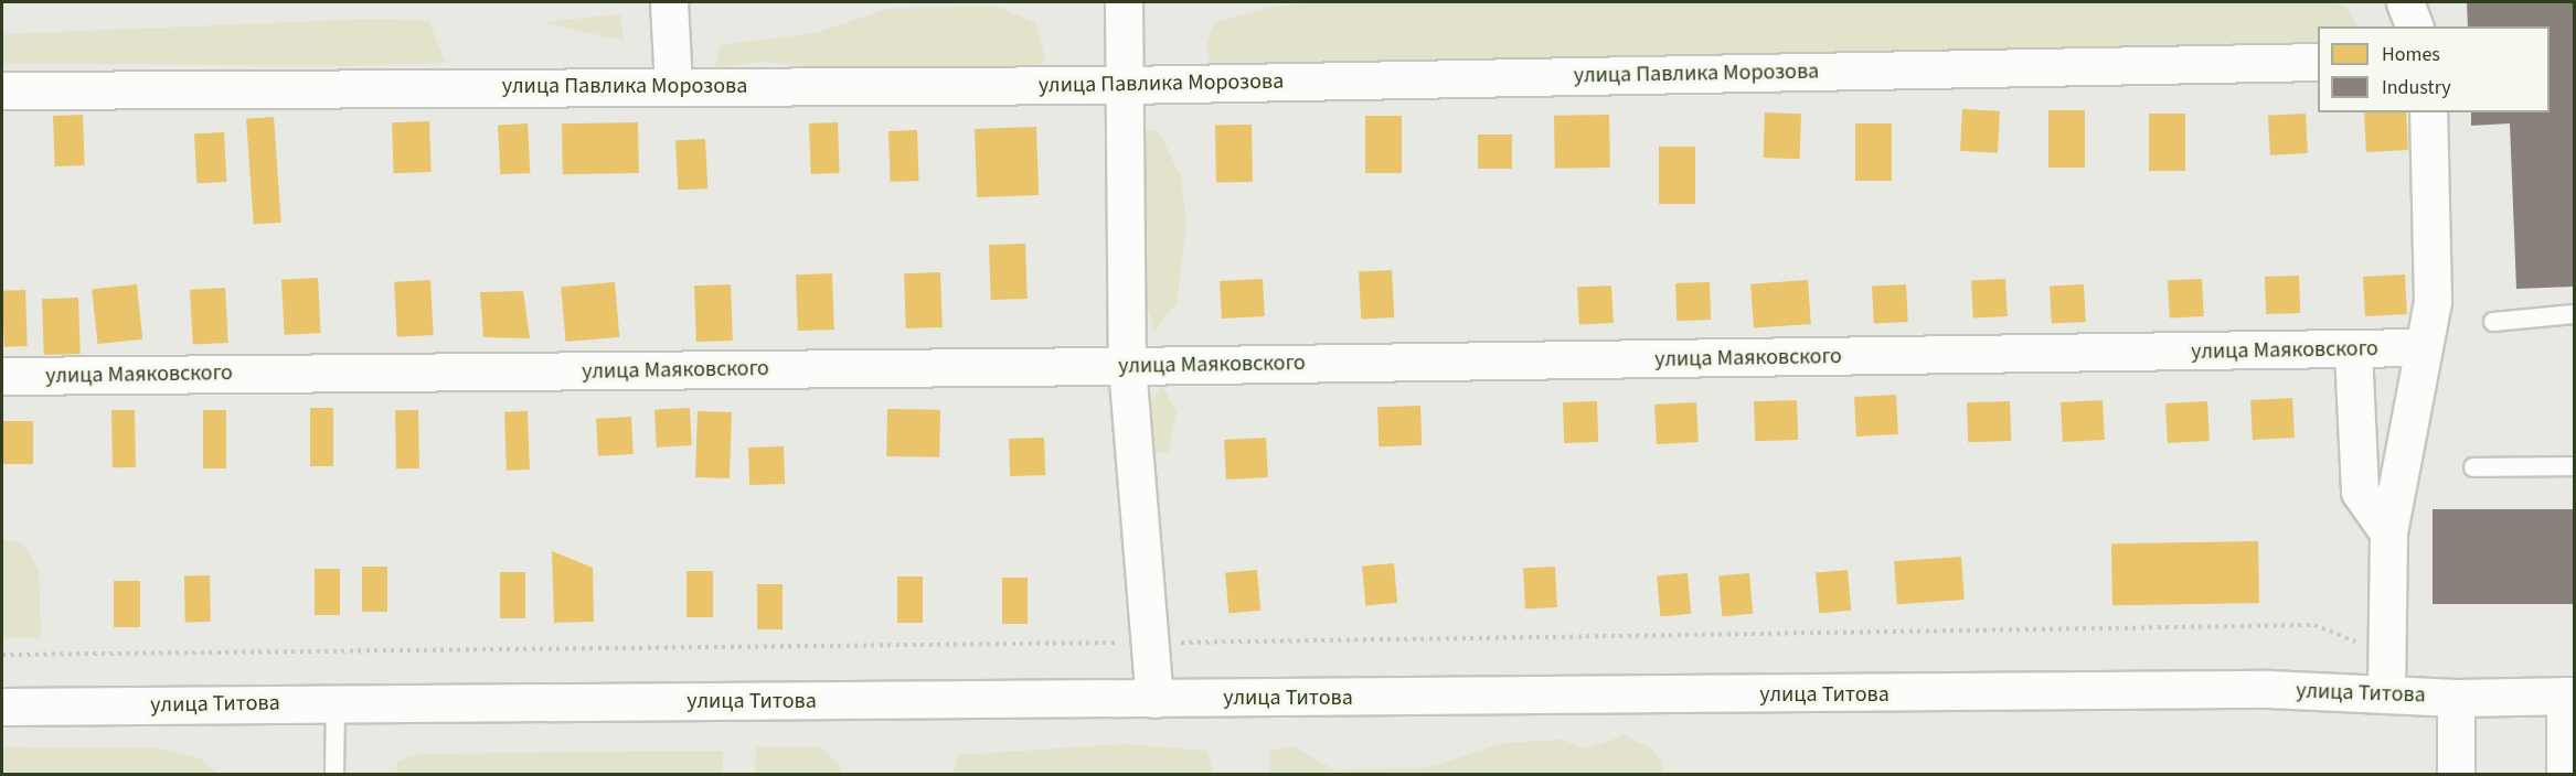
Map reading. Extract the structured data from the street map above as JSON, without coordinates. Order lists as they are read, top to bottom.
{
  "streets": {
    "street": ["улица Павлика Морозова", "улица Маяковского", "улица Титова"]
  },
  "legend": ["Homes", "Industry"]
}
